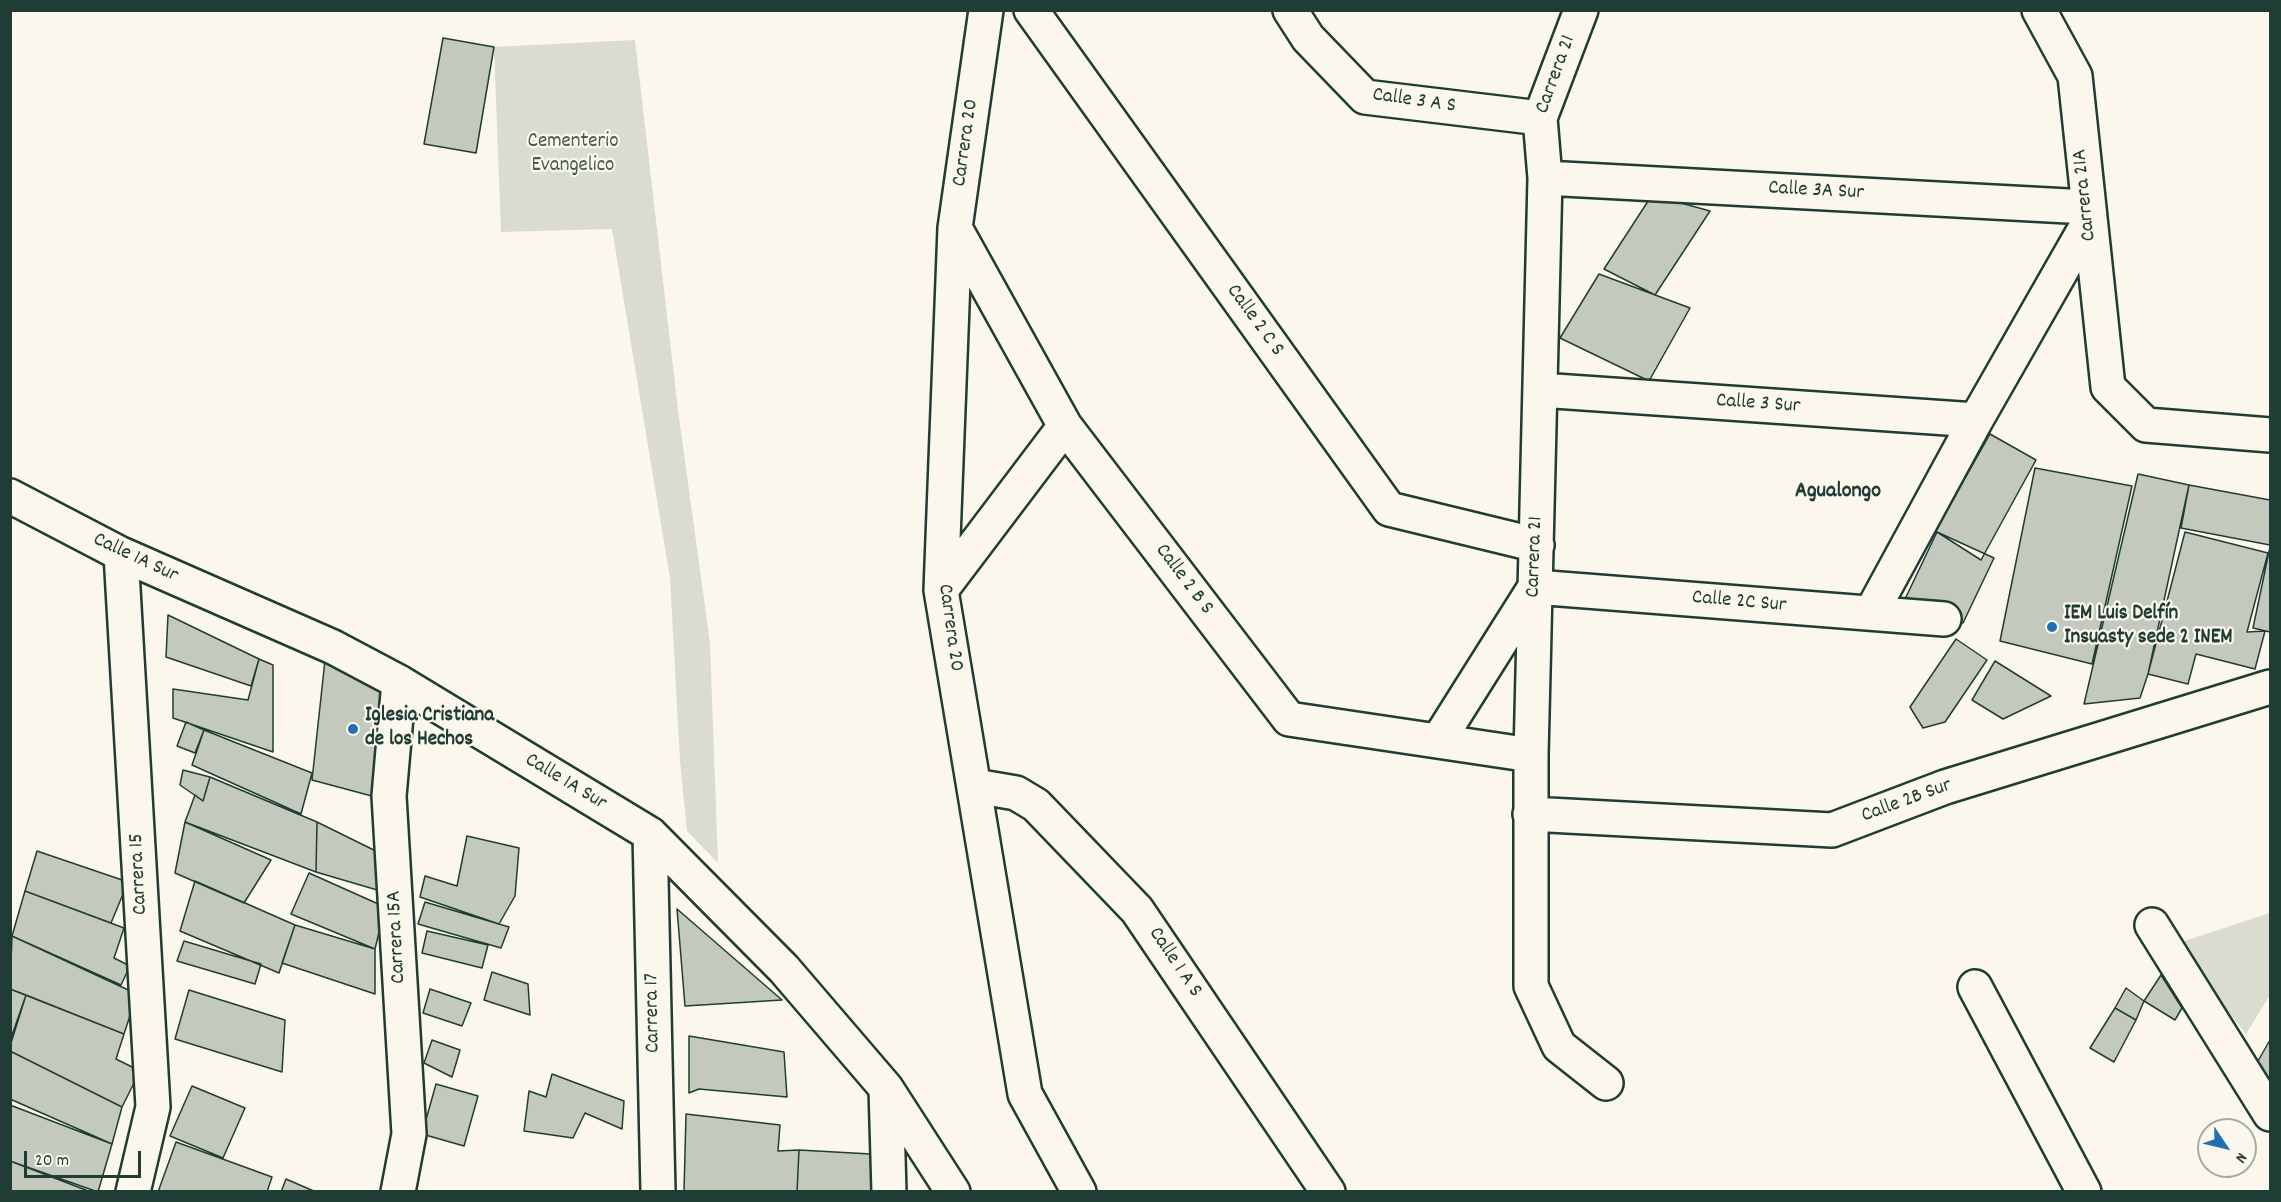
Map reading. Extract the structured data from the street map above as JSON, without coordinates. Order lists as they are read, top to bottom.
{
  "streets": {
    "street": [
      "Carrera 21",
      "Calle 3 A S",
      "Carrera 20",
      "Calle 3A Sur",
      "Carrera 21A",
      "Calle 2 C S",
      "Calle 3 Sur",
      "Calle 1A Sur",
      "Calle 2 B S",
      "Calle 2C Sur",
      "Calle 2B Sur",
      "Carrera 15",
      "Carrera 15A",
      "Calle 1 A S",
      "Carrera 17"
    ]
  },
  "crossings": [
    ["Carrera 21", "Calle 3 A S"],
    ["Carrera 21", "Calle 3A Sur"],
    ["Carrera 21", "Calle 2 C S"],
    ["Carrera 21", "Calle 3 Sur"],
    ["Carrera 21", "Calle 2 B S"],
    ["Carrera 21", "Calle 2C Sur"],
    ["Carrera 21", "Calle 2B Sur"],
    ["Carrera 20", "Calle 2 B S"],
    ["Carrera 20", "Calle 1 A S"],
    ["Calle 3A Sur", "Carrera 21A"],
    ["Calle 1A Sur", "Carrera 15"],
    ["Calle 1A Sur", "Carrera 15A"],
    ["Calle 1A Sur", "Carrera 17"]
  ],
  "districts": ["Agualongo"],
  "parks": ["Cementerio Evangelico"],
  "places": ["IEM Luis Delfín Insuasty sede 2 INEM", "Iglesia Cristiana de los Hechos"],
  "scale_bar": "20 m",
  "north": "bottom right"
}
